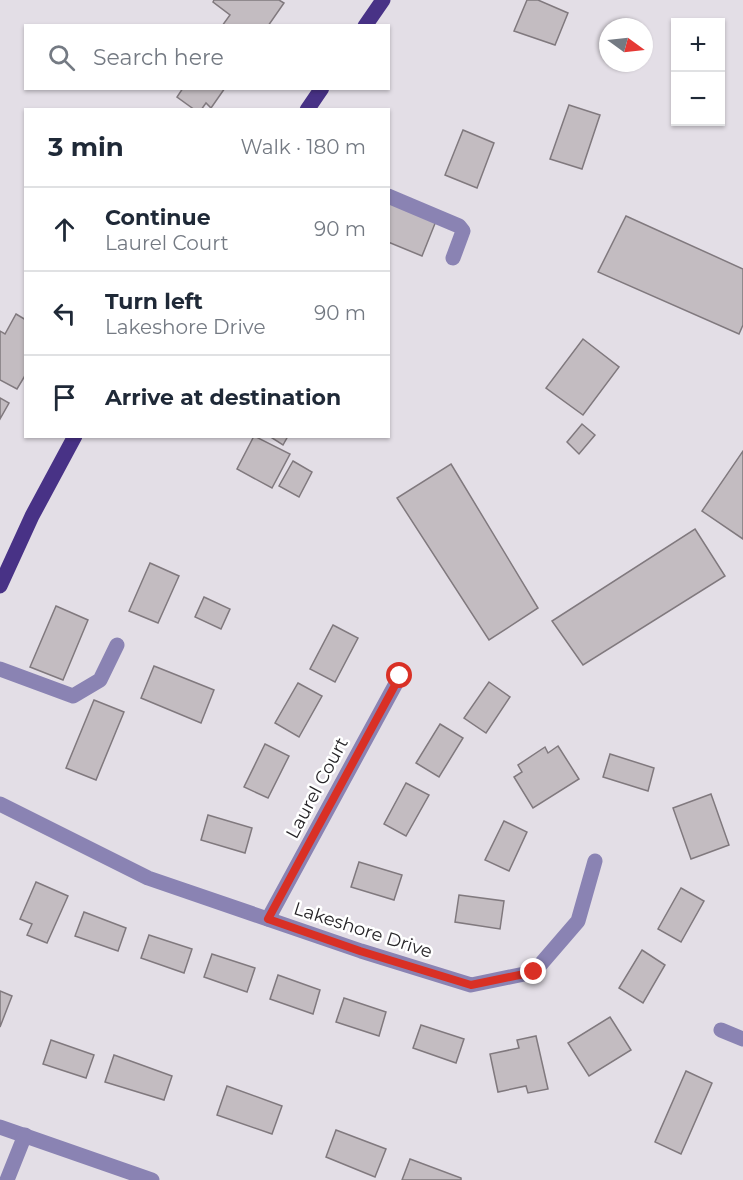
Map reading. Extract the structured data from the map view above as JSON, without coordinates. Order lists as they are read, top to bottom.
{
  "streets": {
    "street": ["Laurel Court", "Lakeshore Drive"]
  },
  "crossings": [
    ["Laurel Court", "Lakeshore Drive"]
  ],
  "north": "right",
  "page": {
    "map_buttons": ["+", "−"],
    "search": "Search here",
    "heading": ["3 min", "Walk · 180 m"],
    "list": [
      ["Continue", "Laurel Court", "90 m"],
      ["Turn left", "Lakeshore Drive", "90 m"],
      "Arrive at destination"
    ]
  }
}
